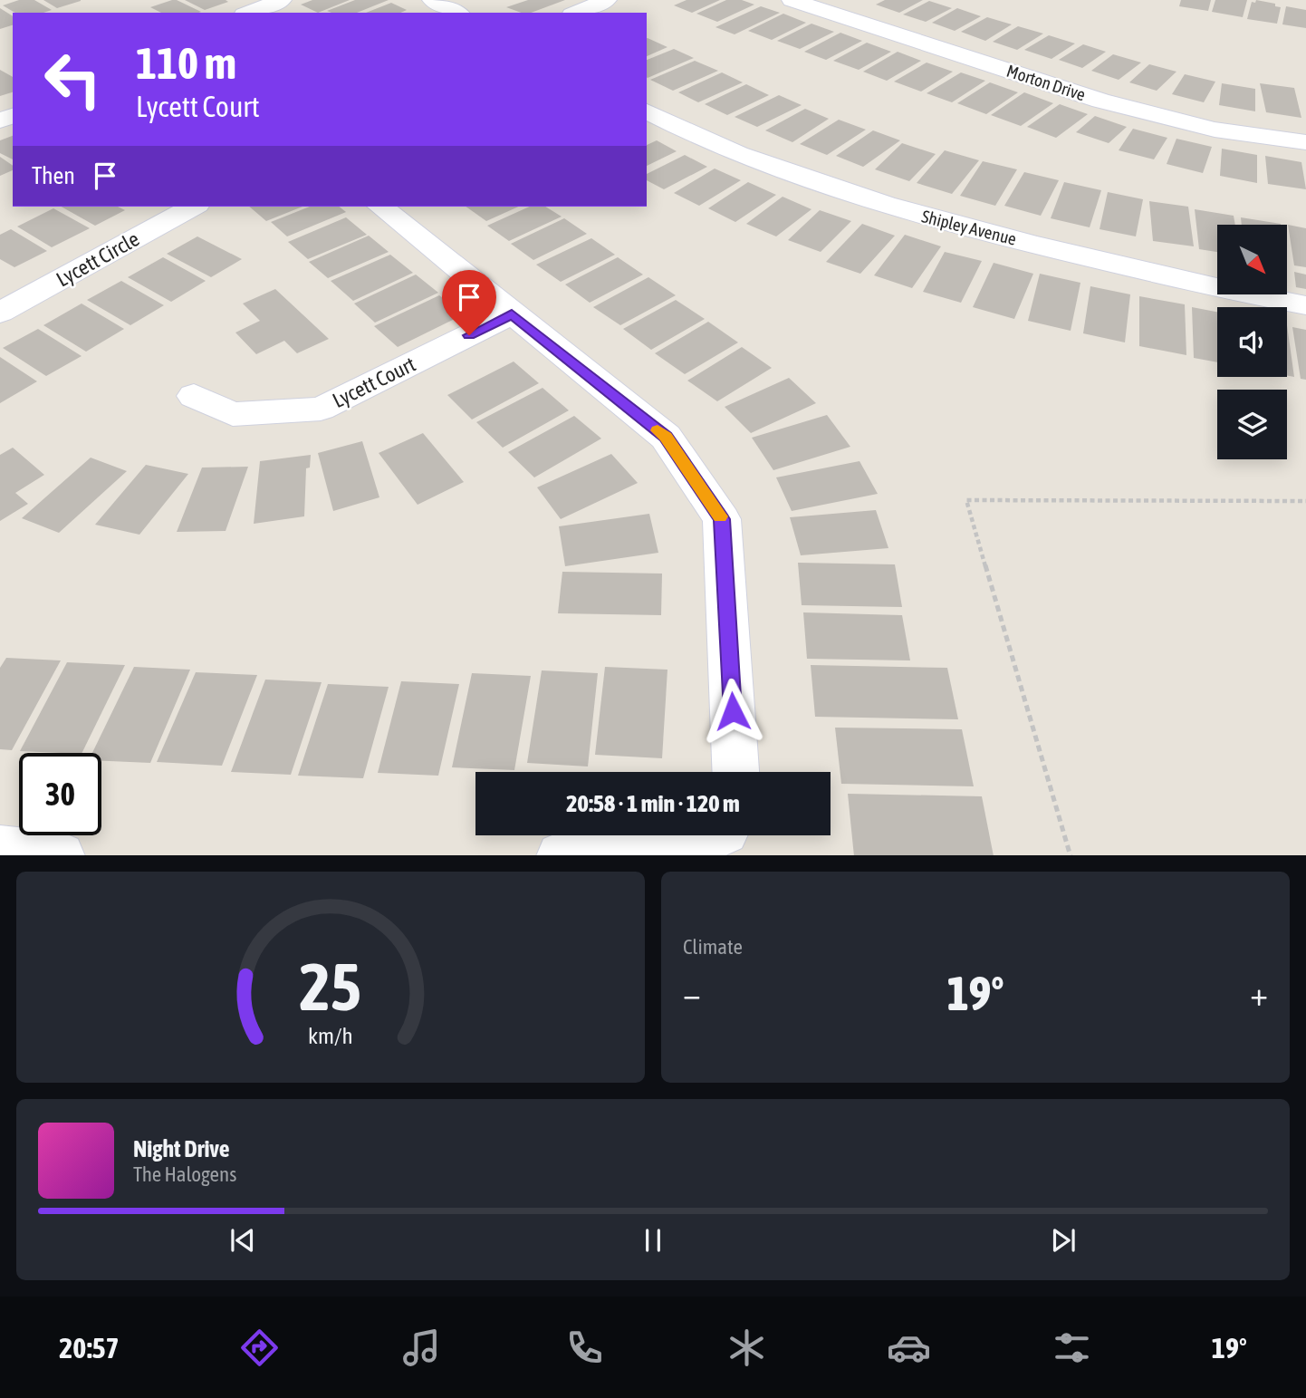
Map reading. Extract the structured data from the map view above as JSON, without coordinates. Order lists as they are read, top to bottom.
{
  "streets": {
    "street": [
      "Morton Drive",
      "Shipley Avenue",
      "Lycett Circle",
      "Lycett Court"
    ]
  },
  "north": "bottom right",
  "page": {
    "turn": ["110 m", "Lycett Court"],
    "then": "Then",
    "limit": "30",
    "trip": "20:58 · 1 min · 120 m",
    "tile": "Climate",
    "heat": ["−", "19°", "+"],
    "song": ["Night Drive", "The Halogens"],
    "tabs": ["20:57", "19°"],
    "gauge": ["25", "km/h"]
  }
}
